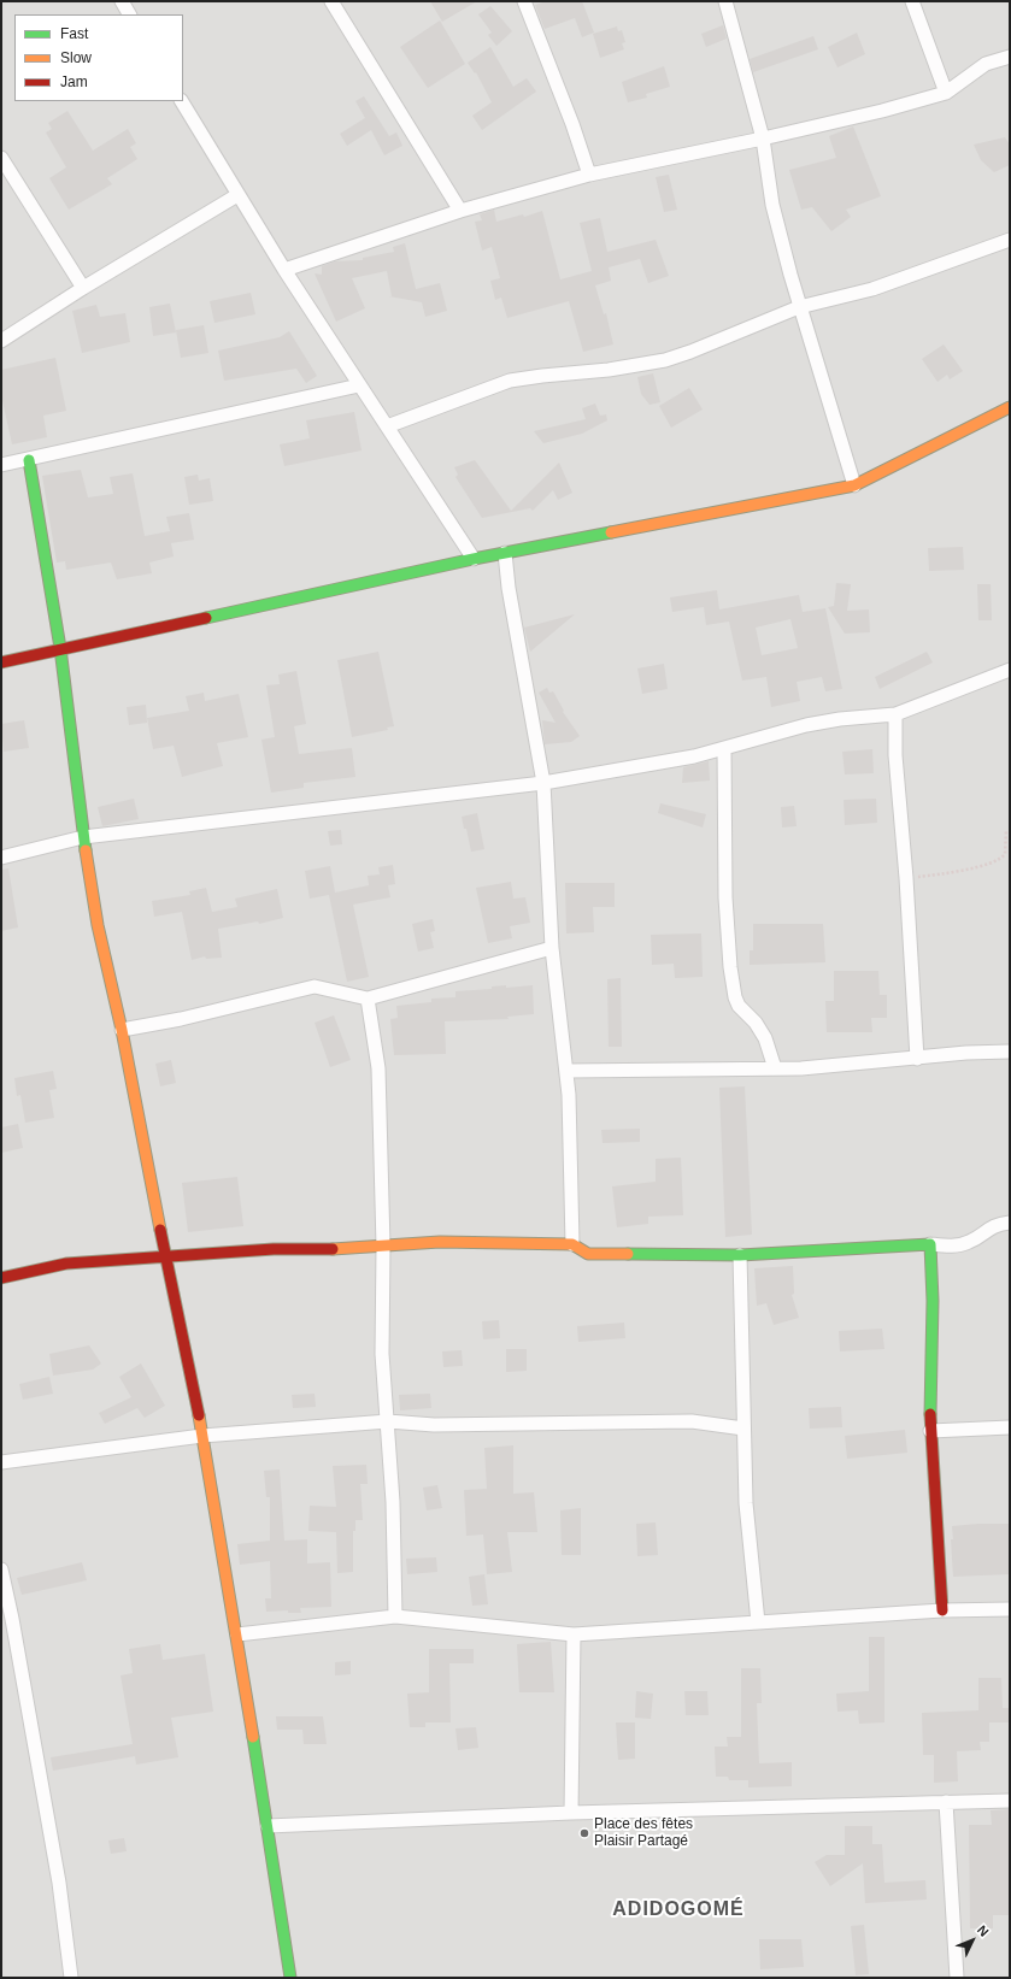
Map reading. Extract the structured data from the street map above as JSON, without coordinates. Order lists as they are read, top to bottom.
{
  "districts": ["ADIDOGOMÉ"],
  "places": ["Place des fêtes Plaisir Partagé"],
  "legend": ["Fast", "Slow", "Jam"],
  "north": "top right"
}
